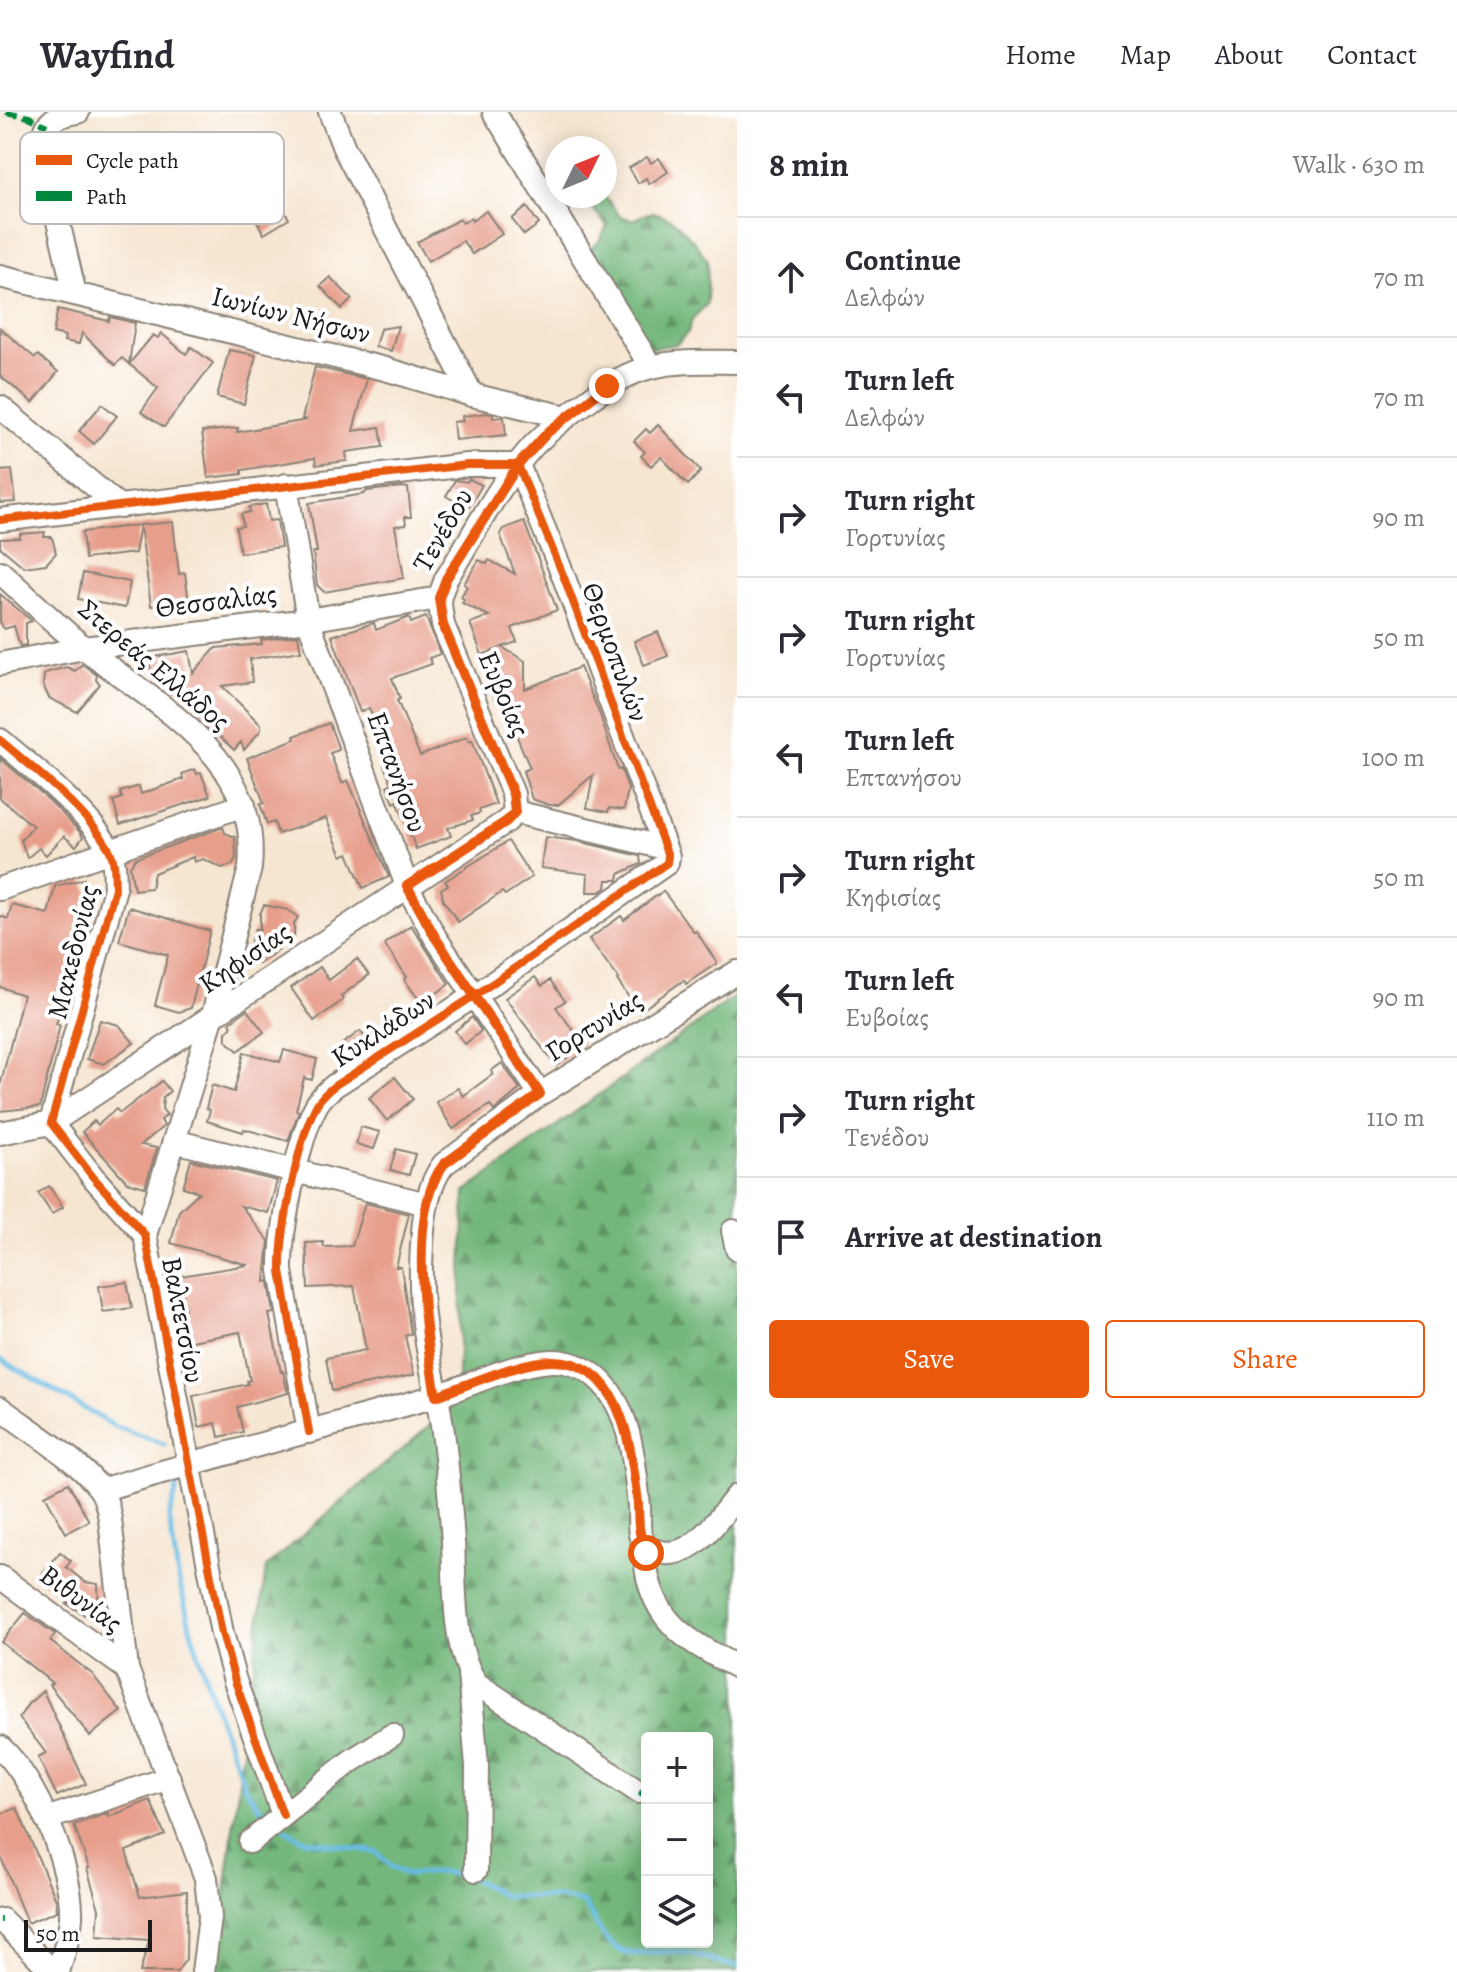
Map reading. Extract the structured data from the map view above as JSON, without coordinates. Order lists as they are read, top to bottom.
{
  "streets": {
    "street": [
      "Ιωνίων Νήσων",
      "Τενέδου",
      "Θεσσαλίας",
      "Θερμοπυλών",
      "Στερεάς Ελλάδος",
      "Ευβοίας",
      "Επτανήσου",
      "Μακεδονίας",
      "Κηφισίας",
      "Γορτυνίας",
      "Κυκλάδων",
      "Βαλτετσίου",
      "Βιθυνίας"
    ]
  },
  "crossings": [
    ["Ιωνίων Νήσων", "Τενέδου"],
    ["Τενέδου", "Θεσσαλίας"],
    ["Τενέδου", "Θερμοπυλών"],
    ["Τενέδου", "Ευβοίας"],
    ["Θεσσαλίας", "Στερεάς Ελλάδος"],
    ["Θεσσαλίας", "Ευβοίας"],
    ["Θεσσαλίας", "Επτανήσου"],
    ["Θερμοπυλών", "Κυκλάδων"],
    ["Στερεάς Ελλάδος", "Κηφισίας"],
    ["Στερεάς Ελλάδος", "Βαλτετσίου"],
    ["Ευβοίας", "Κηφισίας"],
    ["Επτανήσου", "Κηφισίας"],
    ["Επτανήσου", "Γορτυνίας"],
    ["Επτανήσου", "Κυκλάδων"],
    ["Μακεδονίας", "Κηφισίας"],
    ["Μακεδονίας", "Βαλτετσίου"],
    ["Κηφισίας", "Βαλτετσίου"]
  ],
  "legend": ["Cycle path", "Path"],
  "scale_bar": "50 m",
  "north": "top right",
  "page": {
    "header": "Wayfind",
    "nav": [
      "Home",
      "Map",
      "About",
      "Contact"
    ],
    "heading": ["8 min", "Walk · 630 m"],
    "list": [
      ["Continue", "Δελφών", "70 m"],
      ["Turn left", "Δελφών", "70 m"],
      ["Turn right", "Γορτυνίας", "90 m"],
      ["Turn right", "Γορτυνίας", "50 m"],
      ["Turn left", "Επτανήσου", "100 m"],
      ["Turn right", "Κηφισίας", "50 m"],
      ["Turn left", "Ευβοίας", "90 m"],
      ["Turn right", "Τενέδου", "110 m"],
      "Arrive at destination"
    ],
    "buttons": ["Save", "Share"],
    "map_buttons": ["+", "−"],
    "scale": "50 m"
  }
}
